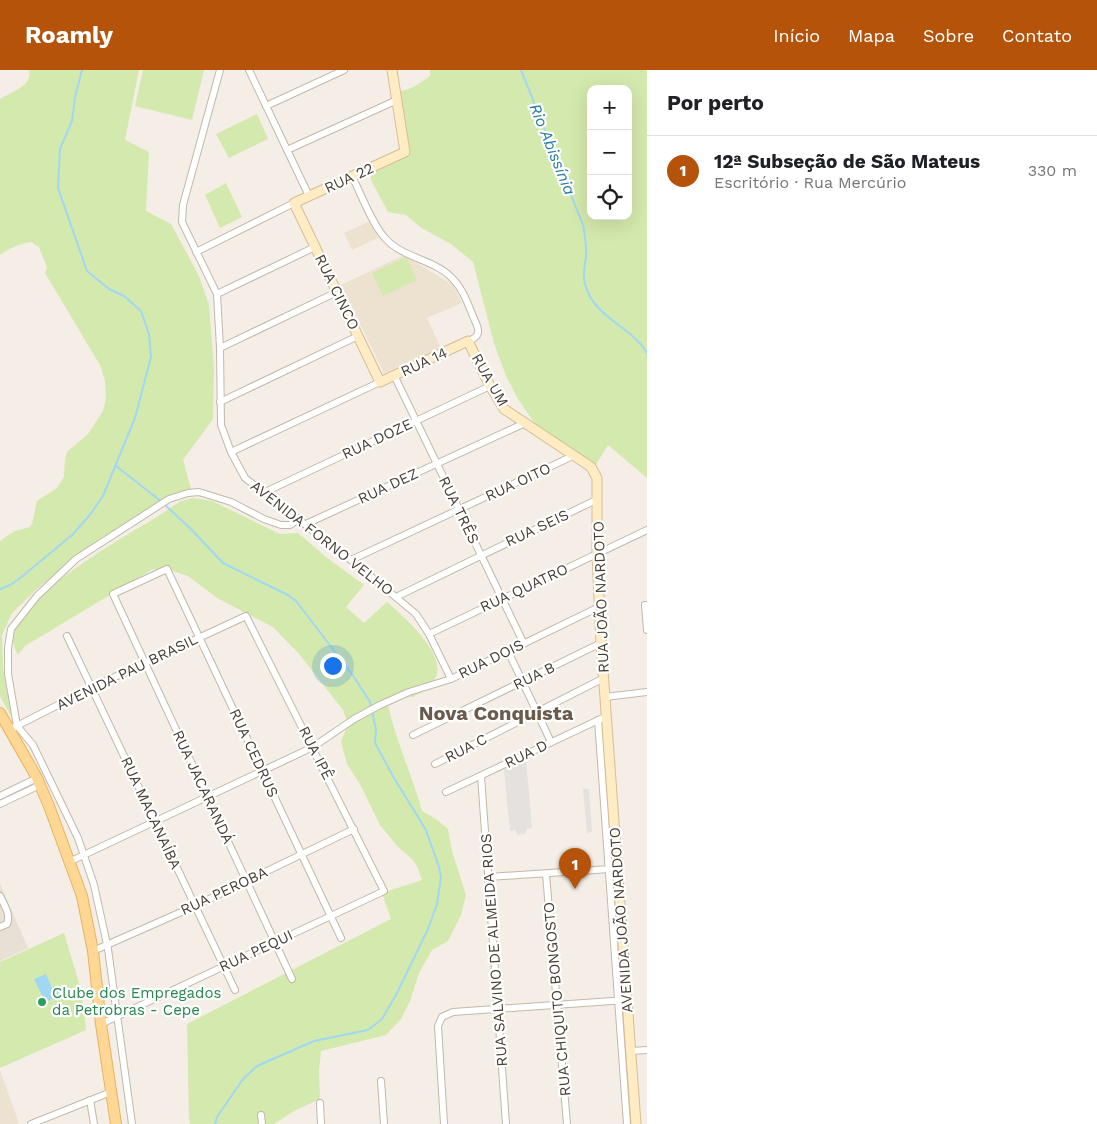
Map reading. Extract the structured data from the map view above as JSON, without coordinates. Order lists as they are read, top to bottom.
{
  "streets": {
    "street": [
      "RUA 22",
      "RUA CINCO",
      "RUA 14",
      "RUA UM",
      "RUA DOZE",
      "RUA OITO",
      "RUA DEZ",
      "RUA TRÊS",
      "RUA SEIS",
      "AVENIDA FORNO VELHO",
      "RUA QUATRO",
      "RUA JOÃO NARDOTO",
      "RUA DOIS",
      "AVENIDA PAU BRASIL",
      "RUA B",
      "RUA C",
      "RUA CEDRUS",
      "RUA IPÊ",
      "RUA D",
      "RUA JACARANDÁ",
      "RUA MACANAÍBA",
      "RUA PEROBA",
      "AVENIDA JOÃO NARDOTO",
      "RUA SALVINO DE ALMEIDA RIOS",
      "RUA PEQUI",
      "RUA CHIQUITO BONGOSTO"
    ]
  },
  "crossings": [
    ["RUA 22", "RUA CINCO"],
    ["RUA 22", "RUA UM"],
    ["RUA CINCO", "RUA 14"],
    ["RUA 14", "RUA UM"],
    ["RUA 14", "RUA TRÊS"],
    ["RUA UM", "RUA DOZE"],
    ["RUA UM", "RUA OITO"],
    ["RUA UM", "RUA DEZ"],
    ["RUA UM", "RUA JOÃO NARDOTO"],
    ["RUA DOZE", "RUA TRÊS"],
    ["RUA DOZE", "AVENIDA FORNO VELHO"],
    ["RUA OITO", "RUA TRÊS"],
    ["RUA OITO", "AVENIDA FORNO VELHO"],
    ["RUA DEZ", "RUA TRÊS"],
    ["RUA DEZ", "AVENIDA FORNO VELHO"],
    ["RUA TRÊS", "RUA SEIS"],
    ["RUA TRÊS", "RUA QUATRO"],
    ["RUA TRÊS", "RUA DOIS"],
    ["RUA SEIS", "AVENIDA FORNO VELHO"],
    ["RUA SEIS", "RUA JOÃO NARDOTO"],
    ["AVENIDA FORNO VELHO", "RUA QUATRO"],
    ["AVENIDA FORNO VELHO", "RUA DOIS"],
    ["RUA QUATRO", "RUA JOÃO NARDOTO"],
    ["RUA JOÃO NARDOTO", "RUA DOIS"],
    ["RUA JOÃO NARDOTO", "RUA B"],
    ["RUA JOÃO NARDOTO", "RUA C"],
    ["RUA JOÃO NARDOTO", "RUA D"],
    ["RUA JOÃO NARDOTO", "AVENIDA JOÃO NARDOTO"],
    ["RUA DOIS", "RUA IPÊ"],
    ["AVENIDA PAU BRASIL", "RUA CEDRUS"],
    ["AVENIDA PAU BRASIL", "RUA IPÊ"],
    ["AVENIDA PAU BRASIL", "RUA JACARANDÁ"],
    ["AVENIDA PAU BRASIL", "RUA MACANAÍBA"],
    ["RUA CEDRUS", "RUA JACARANDÁ"],
    ["RUA CEDRUS", "RUA PEROBA"],
    ["RUA CEDRUS", "RUA PEQUI"],
    ["RUA IPÊ", "RUA PEROBA"],
    ["RUA IPÊ", "RUA PEQUI"],
    ["RUA D", "AVENIDA JOÃO NARDOTO"],
    ["RUA D", "RUA SALVINO DE ALMEIDA RIOS"],
    ["RUA JACARANDÁ", "RUA PEROBA"],
    ["RUA JACARANDÁ", "RUA PEQUI"],
    ["RUA MACANAÍBA", "RUA PEROBA"],
    ["RUA MACANAÍBA", "RUA PEQUI"]
  ],
  "districts": ["Nova Conquista"],
  "water": ["Rio Abissínia"],
  "places": ["Clube dos Empregados da Petrobras - Cepe"],
  "page": {
    "header": "Roamly",
    "nav": [
      "Início",
      "Mapa",
      "Sobre",
      "Contato"
    ],
    "heading": "Por perto",
    "map_buttons": ["+", "−"],
    "list": [
      {
        "mark": "1",
        "name": "12ª Subseção de São Mateus",
        "note": "Escritório · Rua Mercúrio",
        "value": "330 m"
      }
    ],
    "pins": "1"
  }
}
